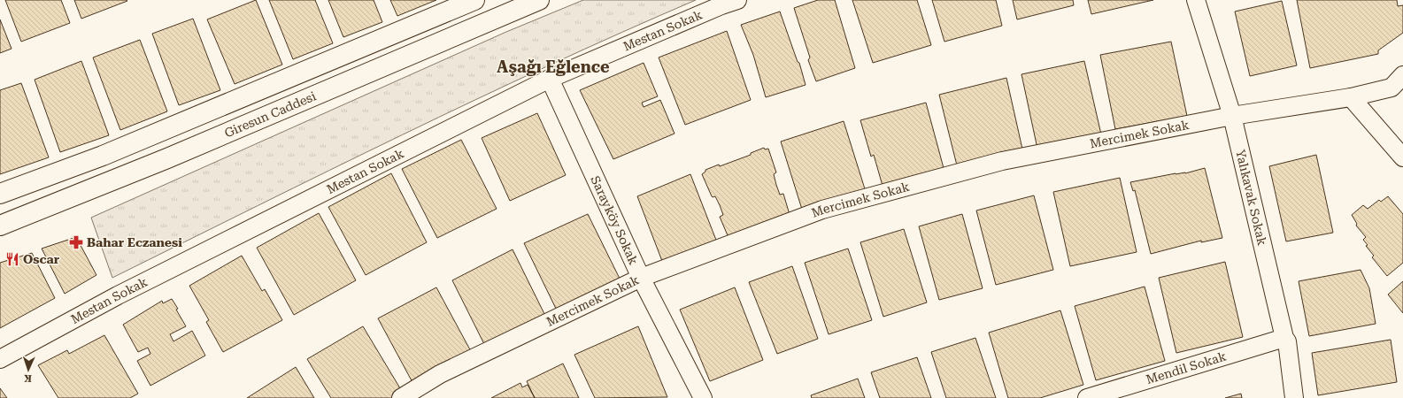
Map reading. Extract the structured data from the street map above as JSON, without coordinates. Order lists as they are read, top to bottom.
{
  "streets": {
    "main road": ["Giresun Caddesi"],
    "street": [
      "Mestan Sokak",
      "Mercimek Sokak",
      "Yalıkavak Sokak",
      "Sarayköy Sokak",
      "Mendil Sokak"
    ]
  },
  "crossings": [
    ["Mestan Sokak", "Sarayköy Sokak"],
    ["Mercimek Sokak", "Yalıkavak Sokak"],
    ["Mercimek Sokak", "Sarayköy Sokak"],
    ["Yalıkavak Sokak", "Mendil Sokak"]
  ],
  "districts": ["Aşağı Eğlence"],
  "places": {
    "pharmacy": ["Bahar Eczanesi"],
    "restaurant": ["Oscar"]
  },
  "north": "bottom"
}
